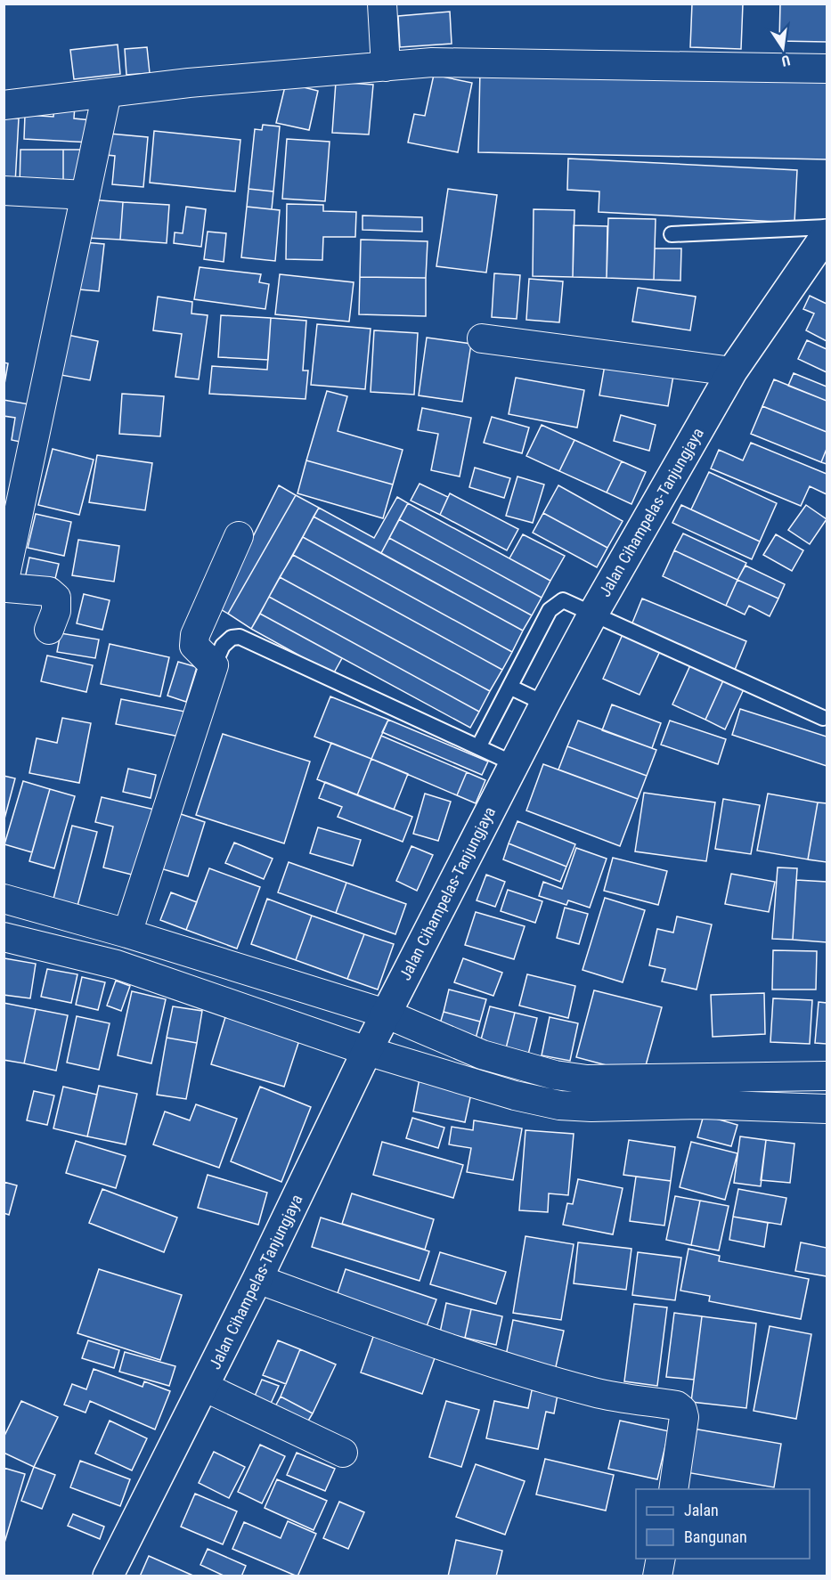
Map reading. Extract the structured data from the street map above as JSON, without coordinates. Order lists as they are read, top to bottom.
{
  "streets": {
    "main road": ["Jalan Cihampelas-Tanjungjaya"]
  },
  "legend": ["Jalan", "Bangunan"],
  "north": "bottom"
}
